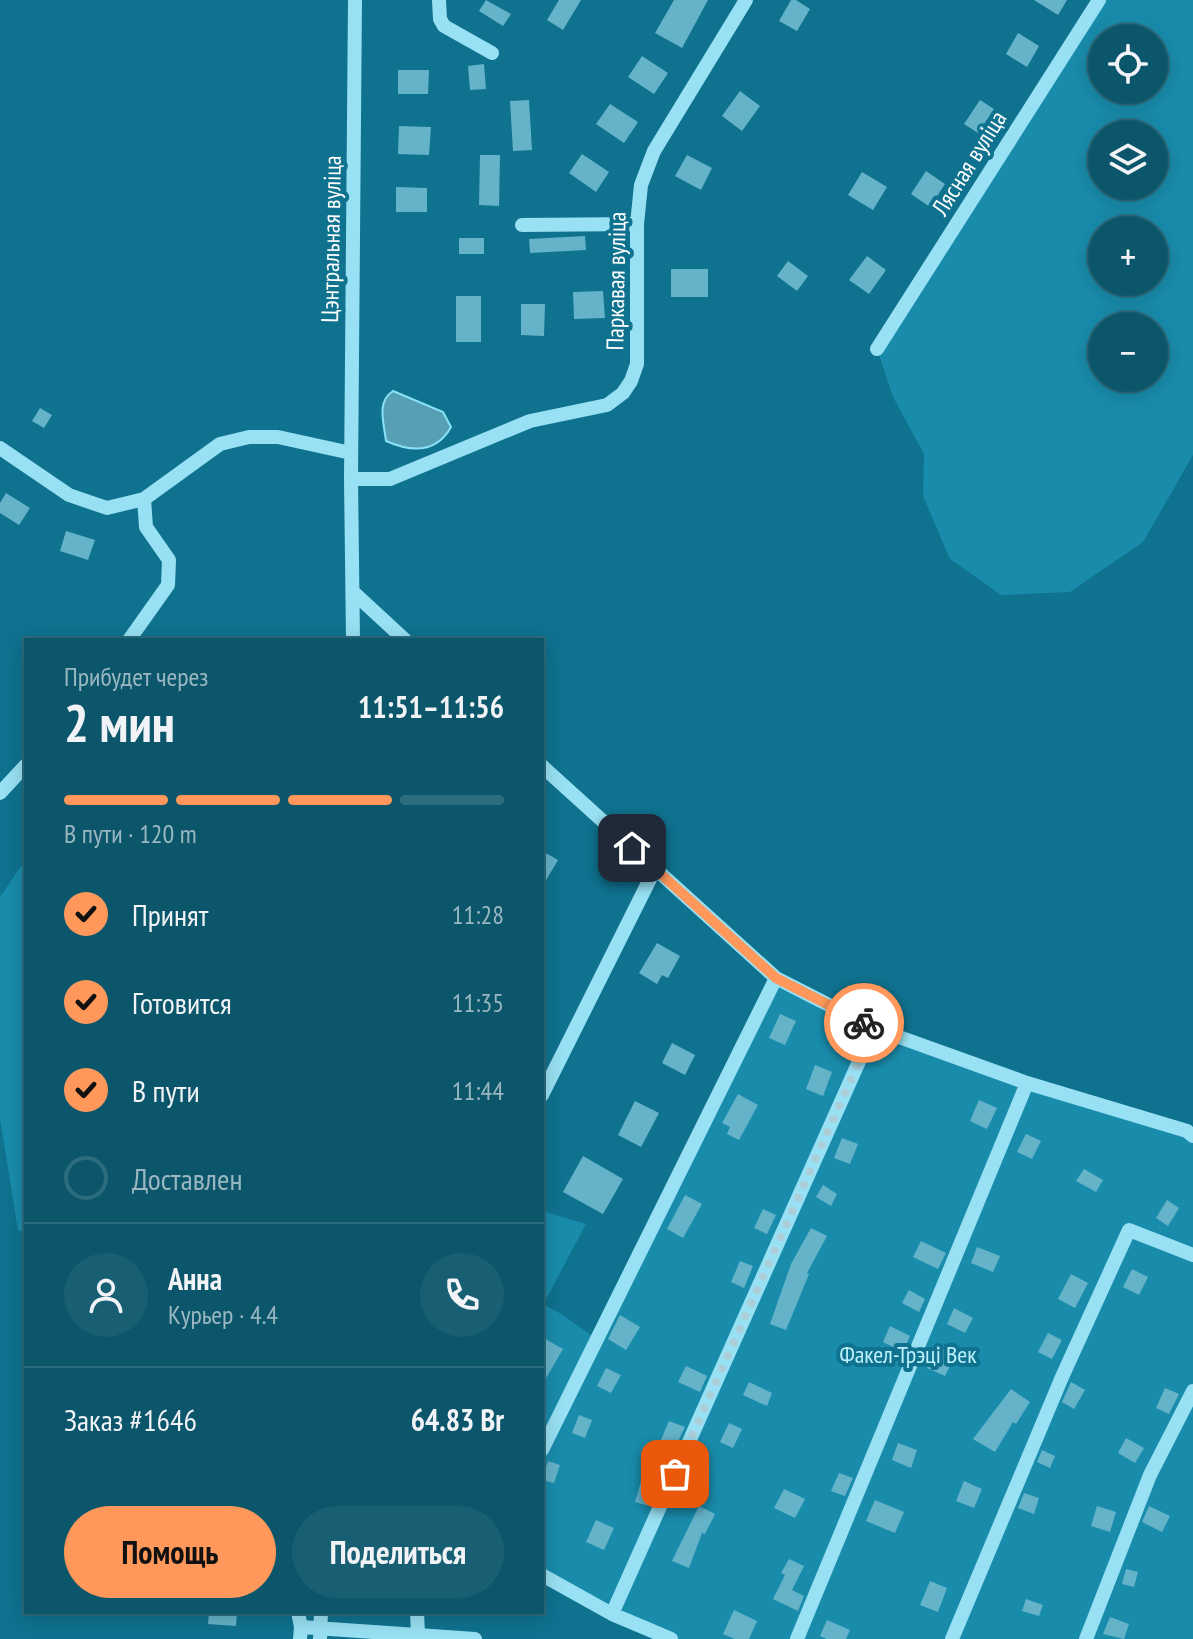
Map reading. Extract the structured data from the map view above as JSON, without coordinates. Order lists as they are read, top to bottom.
{
  "streets": {
    "street": ["Лясная вуліца", "Цэнтральная вуліца", "Паркавая вуліца"]
  },
  "crossings": [
    ["Цэнтральная вуліца", "Паркавая вуліца"]
  ],
  "parks": ["Факел-Трэці Век"],
  "page": {
    "map_buttons": ["+", "−"],
    "heading": ["2 мин", "Прибудет через", "11:51–11:56"],
    "panel": [
      "Анна",
      "Курьер · 4.4",
      "Заказ #1646",
      "64.83 Br"
    ],
    "bar": "В пути · 120 m",
    "list": [
      ["Принят", "11:28"],
      ["Готовится", "11:35"],
      ["В пути", "11:44"],
      "Доставлен"
    ],
    "buttons": ["Помощь", "Поделиться"]
  }
}
